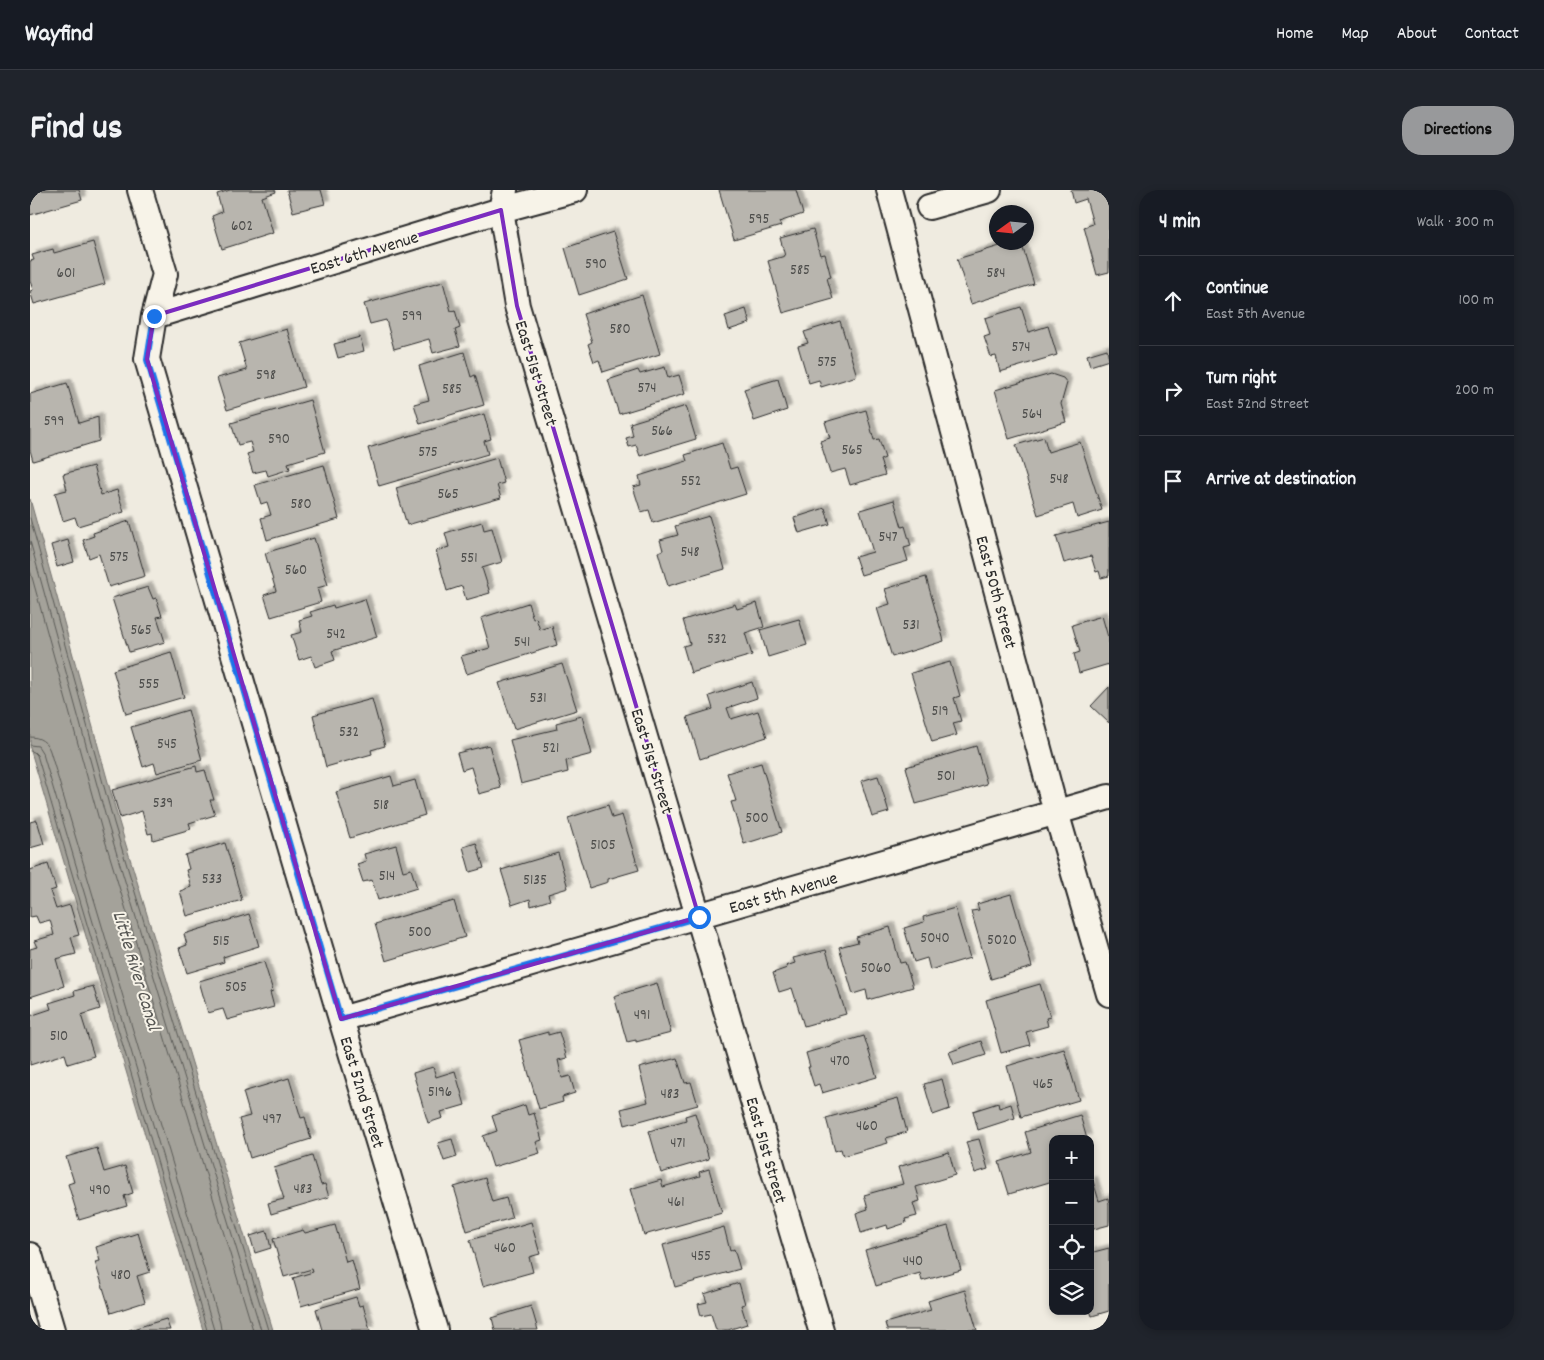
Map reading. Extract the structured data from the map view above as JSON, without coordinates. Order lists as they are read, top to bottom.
{
  "streets": {
    "street": [
      "East 6th Avenue",
      "East 51st Street",
      "East 50th Street",
      "East 5th Avenue",
      "East 52nd Street"
    ]
  },
  "crossings": [
    ["East 6th Avenue", "East 51st Street"],
    ["East 6th Avenue", "East 52nd Street"],
    ["East 51st Street", "East 5th Avenue"],
    ["East 50th Street", "East 5th Avenue"],
    ["East 5th Avenue", "East 52nd Street"]
  ],
  "water": ["Little River Canal"],
  "house_numbers": [
    "595",
    "602",
    "590",
    "585",
    "601",
    "584",
    "599",
    "580",
    "574",
    "575",
    "598",
    "574",
    "585",
    "564",
    "599",
    "566",
    "590",
    "565",
    "575",
    "548",
    "552",
    "565",
    "580",
    "547",
    "548",
    "575",
    "551",
    "560",
    "531",
    "565",
    "542",
    "532",
    "541",
    "555",
    "531",
    "519",
    "532",
    "545",
    "521",
    "501",
    "539",
    "518",
    "500",
    "5105",
    "514",
    "533",
    "5135",
    "500",
    "5040",
    "5020",
    "515",
    "5060",
    "505",
    "491",
    "510",
    "470",
    "465",
    "5196",
    "483",
    "497",
    "460",
    "471",
    "483",
    "490",
    "461",
    "460",
    "455",
    "440",
    "480"
  ],
  "north": "left",
  "page": {
    "header": "Wayfind",
    "nav": [
      "Home",
      "Map",
      "About",
      "Contact"
    ],
    "title": "Find us",
    "buttons": "Directions",
    "heading": ["4 min", "Walk · 300 m"],
    "list": [
      ["Continue", "East 5th Avenue", "100 m"],
      ["Turn right", "East 52nd Street", "200 m"],
      "Arrive at destination"
    ],
    "map_buttons": ["+", "−"]
  }
}
